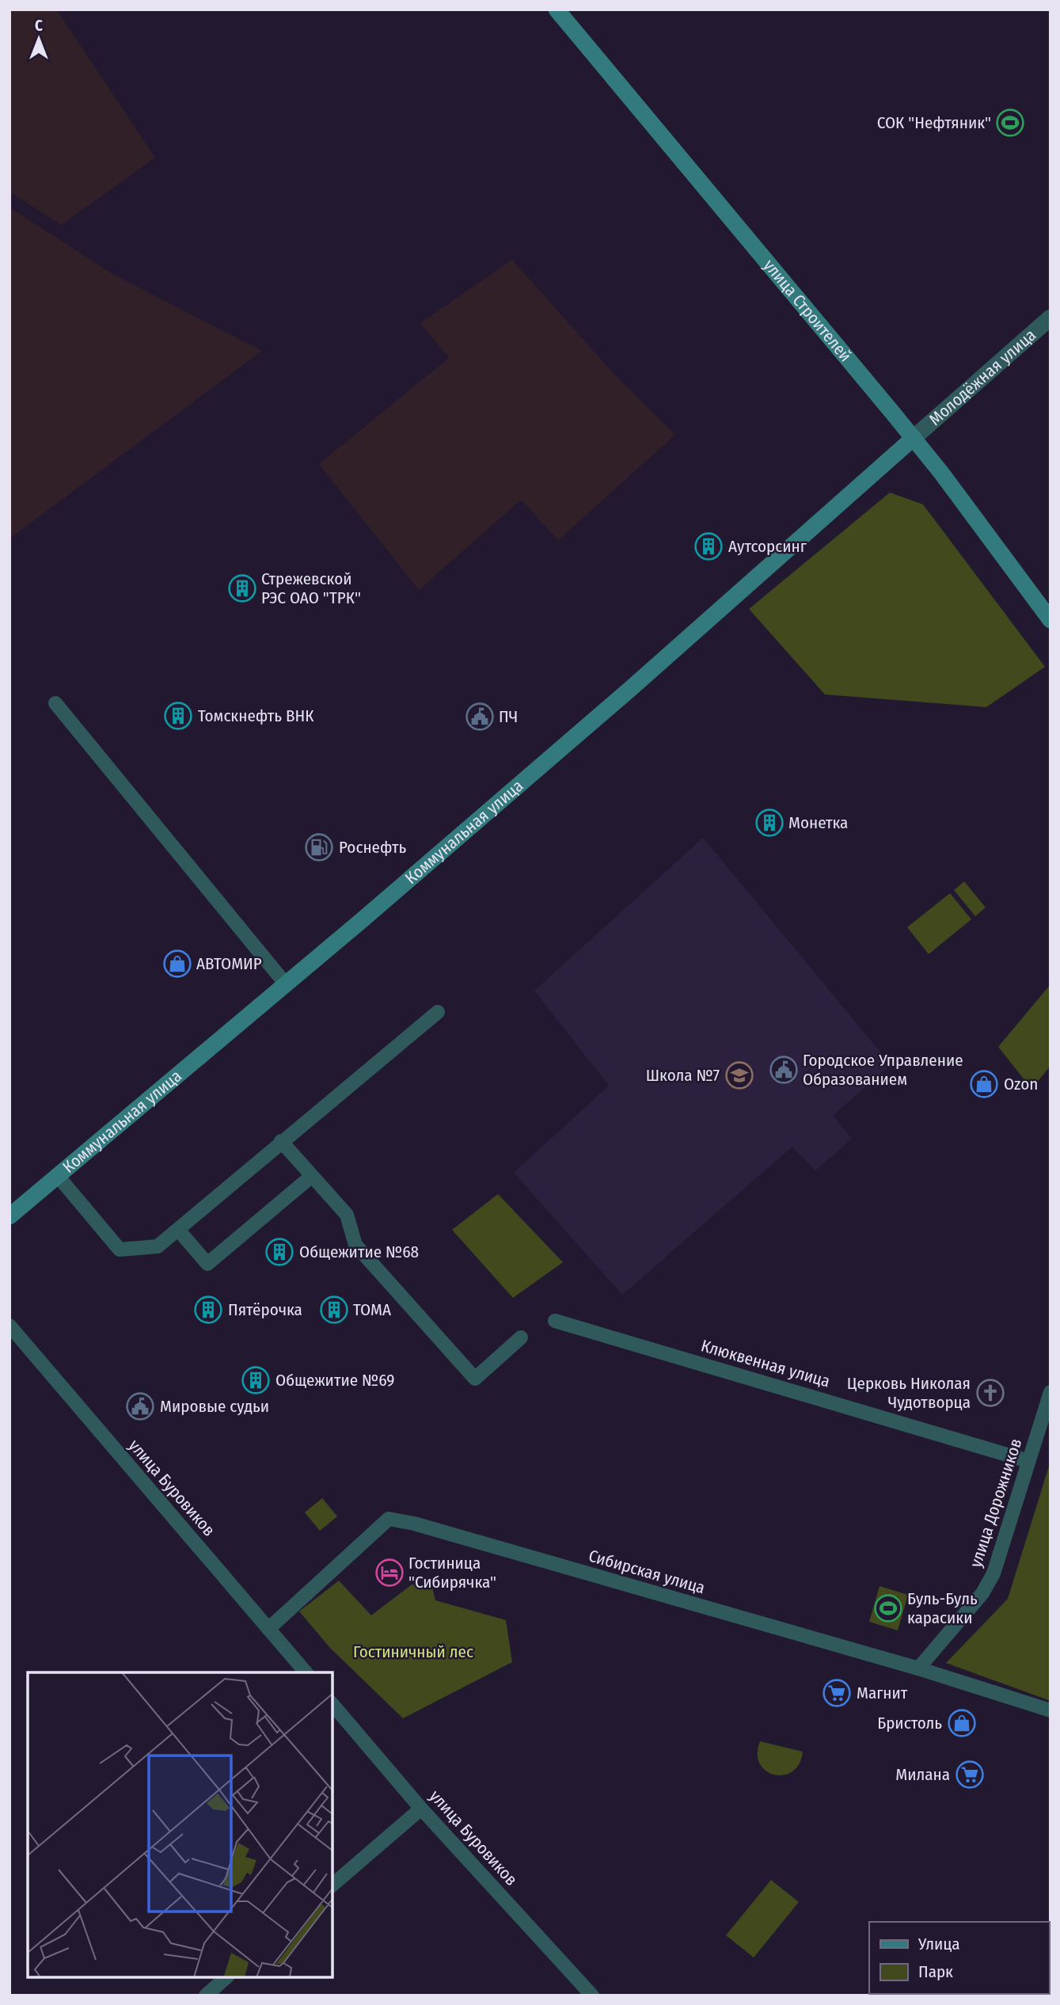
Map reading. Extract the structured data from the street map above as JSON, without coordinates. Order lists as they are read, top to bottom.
{
  "streets": {
    "main road": ["улица Строителей", "Коммунальная улица"],
    "street": [
      "Молодёжная улица",
      "Клюквенная улица",
      "улица Буровиков",
      "улица Дорожников",
      "Сибирская улица"
    ]
  },
  "crossings": [
    ["улица Строителей", "Молодёжная улица"],
    ["улица Строителей", "Коммунальная улица"],
    ["Молодёжная улица", "Коммунальная улица"],
    ["Клюквенная улица", "улица Дорожников"],
    ["улица Буровиков", "Сибирская улица"],
    ["улица Дорожников", "Сибирская улица"]
  ],
  "parks": ["Гостиничный лес"],
  "places": {
    "sports": ["СОК \"Нефтяник\"", "Буль-Буль карасики"],
    "building": [
      "Аутсорсинг",
      "Стрежевской РЭС ОАО \"ТРК\"",
      "Томскнефть ВНК",
      "Монетка",
      "Общежитие №68",
      "Пятёрочка",
      "ТОМА",
      "Общежитие №69"
    ],
    "public building": ["ПЧ", "Городское Управление Образованием", "Мировые судьи"],
    "fuel station": ["Роснефть"],
    "shop": ["АВТОМИР", "Ozon", "Бристоль"],
    "school or university": ["Школа №7"],
    "church": ["Церковь Николая Чудотворца"],
    "hotel": ["Гостиница \"Сибирячка\""],
    "supermarket": ["Магнит", "Милана"]
  },
  "legend": ["Улица", "Парк"],
  "north": "top"
}
